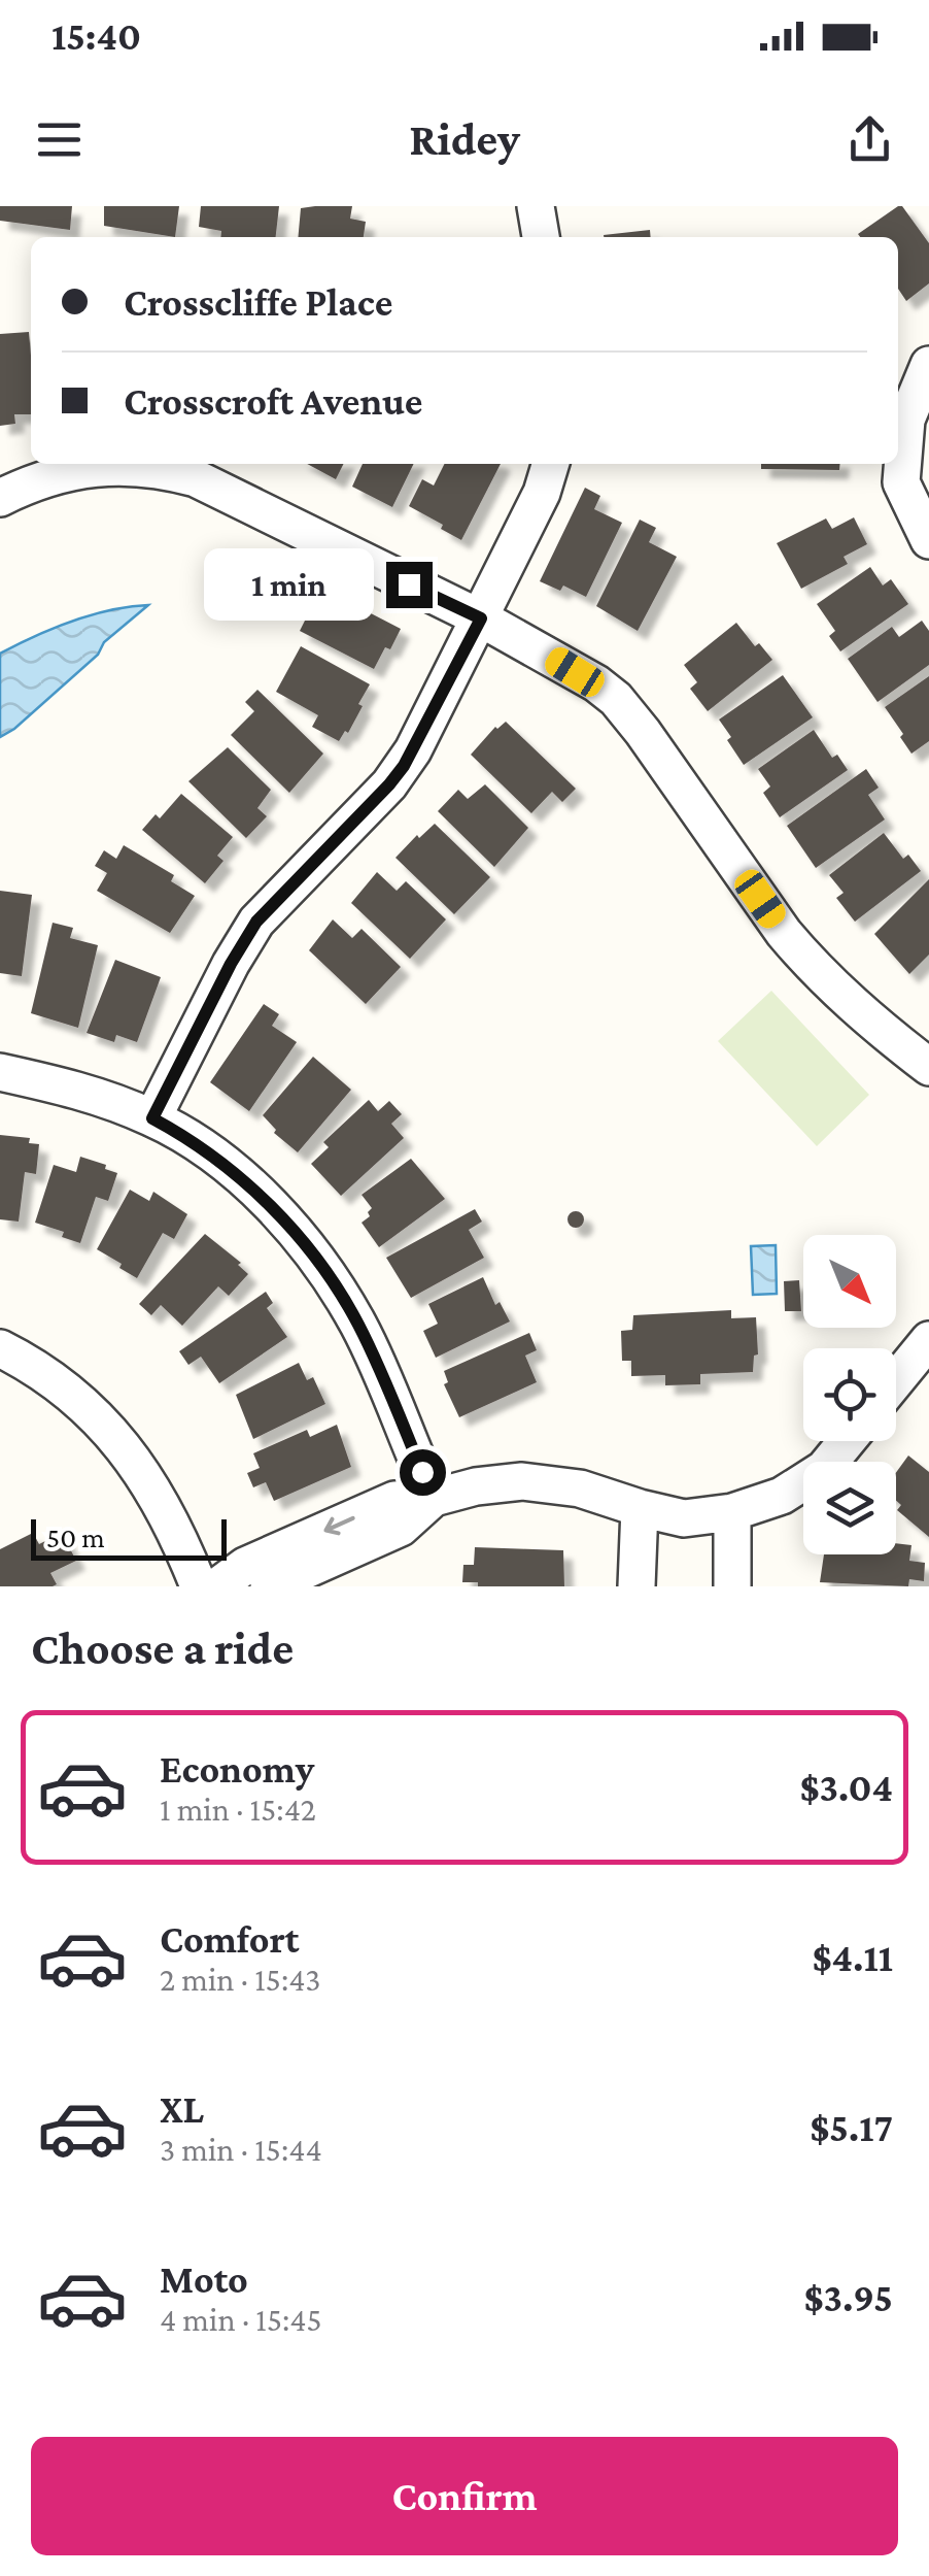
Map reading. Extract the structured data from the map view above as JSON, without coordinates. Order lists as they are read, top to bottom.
{
  "scale_bar": "50 m",
  "north": "bottom right",
  "page": {
    "status": "15:40",
    "header": "Ridey",
    "banner": ["Crosscliffe Place", "Crosscroft Avenue"],
    "bubble": "1 min",
    "scale": "50 m",
    "heading": "Choose a ride",
    "list": [
      {
        "name": "Economy",
        "note": "1 min · 15:42",
        "value": "$3.04"
      },
      {
        "name": "Comfort",
        "note": "2 min · 15:43",
        "value": "$4.11"
      },
      {
        "name": "XL",
        "note": "3 min · 15:44",
        "value": "$5.17"
      },
      {
        "name": "Moto",
        "note": "4 min · 15:45",
        "value": "$3.95"
      }
    ],
    "buttons": "Confirm"
  }
}
